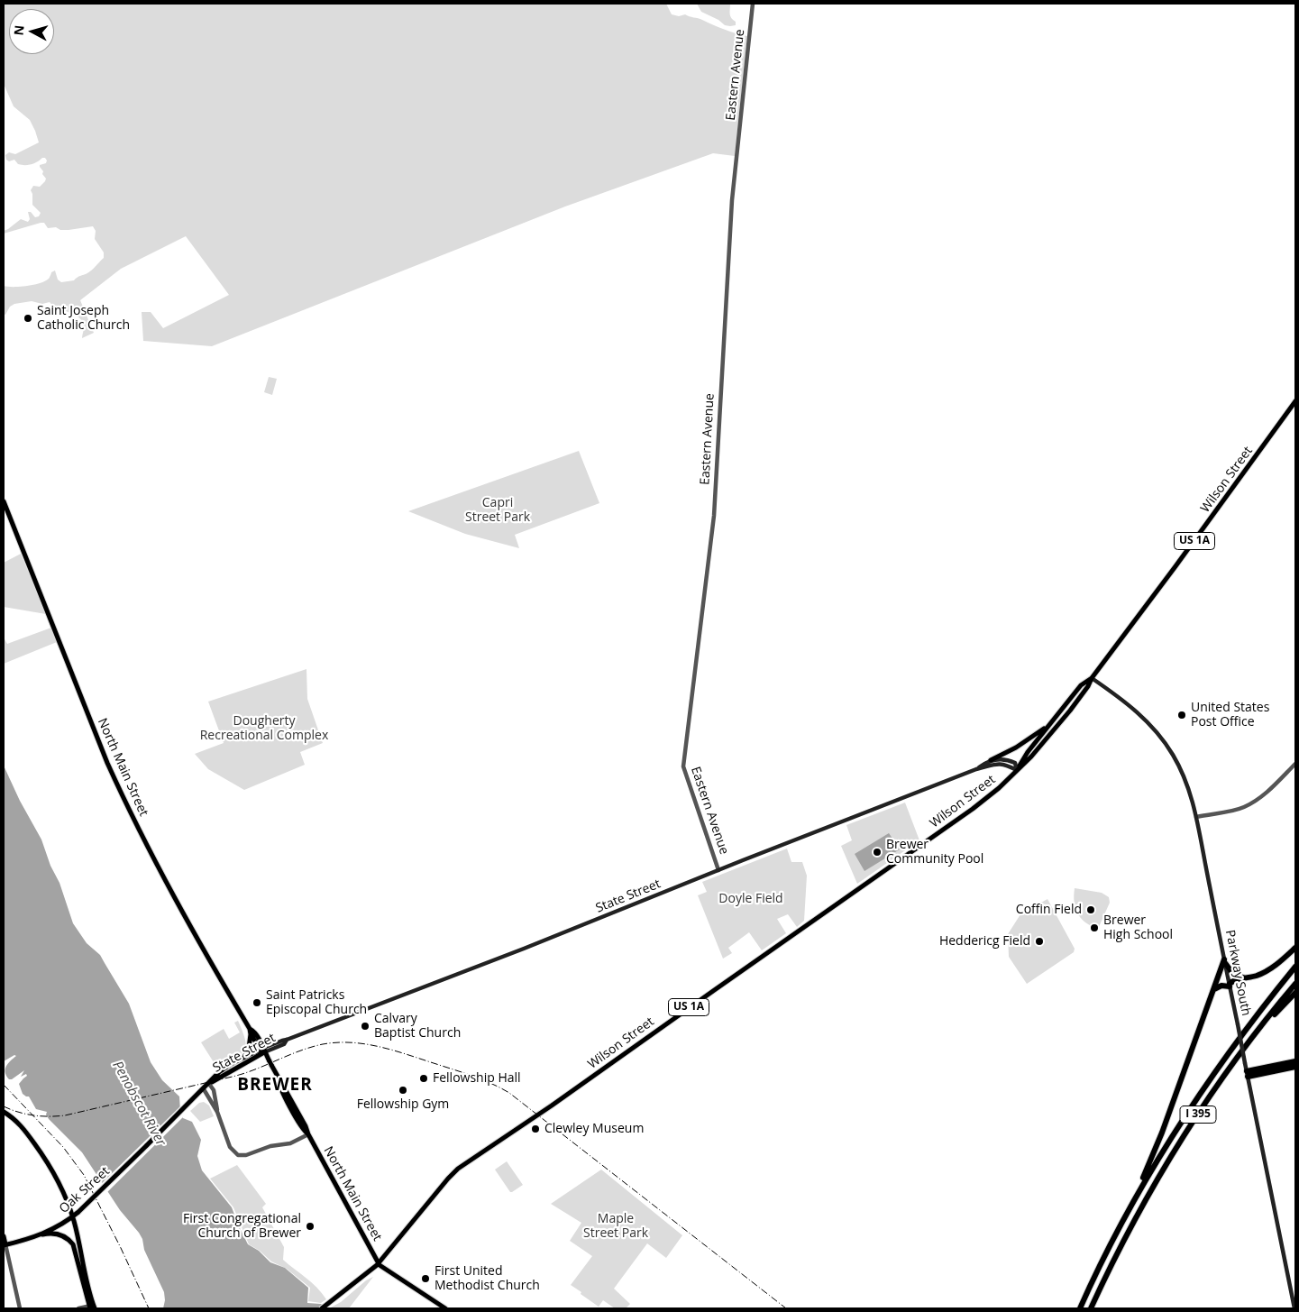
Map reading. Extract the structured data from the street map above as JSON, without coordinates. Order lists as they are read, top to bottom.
{
  "streets": {
    "highway": ["I 395"],
    "main road": [
      "Wilson Street",
      "US 1A",
      "North Main Street",
      "State Street",
      "Parkway South",
      "Oak Street"
    ],
    "street": ["Eastern Avenue"]
  },
  "crossings": [
    ["Eastern Avenue", "State Street"],
    ["Wilson Street", "North Main Street"],
    ["Wilson Street", "State Street"],
    ["Wilson Street", "Parkway South"],
    ["North Main Street", "State Street"],
    ["State Street", "Oak Street"]
  ],
  "districts": ["BREWER"],
  "water": ["Penobscot River"],
  "parks": [
    "Capri Street Park",
    "Dougherty Recreational Complex",
    "Doyle Field",
    "Maple Street Park"
  ],
  "places": [
    "Saint Joseph Catholic Church",
    "United States Post Office",
    "Brewer Community Pool",
    "Coffin Field",
    "Brewer High School",
    "Heddericg Field",
    "Saint Patricks Episcopal Church",
    "Calvary Baptist Church",
    "Fellowship Hall",
    "Fellowship Gym",
    "Clewley Museum",
    "First Congregational Church of Brewer",
    "First United Methodist Church"
  ],
  "north": "left"
}
